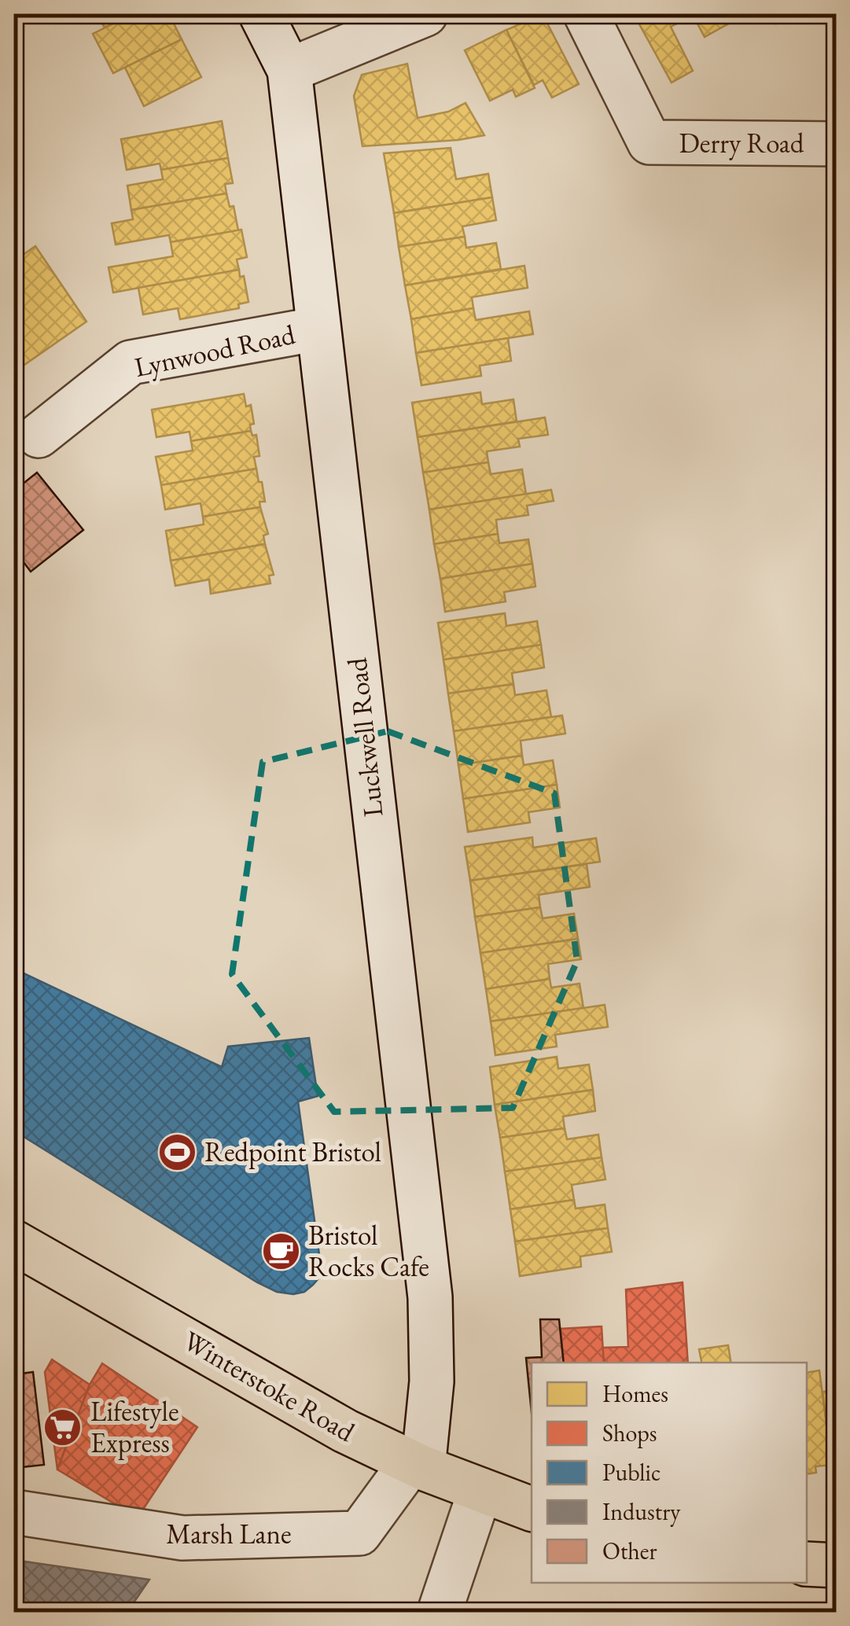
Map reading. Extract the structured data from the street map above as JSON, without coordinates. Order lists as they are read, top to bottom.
{
  "streets": {
    "highway": ["Winterstoke Road"],
    "street": [
      "Derry Road",
      "Lynwood Road",
      "Luckwell Road",
      "Marsh Lane"
    ]
  },
  "crossings": [
    ["Lynwood Road", "Luckwell Road"],
    ["Luckwell Road", "Winterstoke Road"],
    ["Luckwell Road", "Marsh Lane"],
    ["Winterstoke Road", "Marsh Lane"]
  ],
  "places": {
    "sports": ["Redpoint Bristol"],
    "cafe": ["Bristol Rocks Cafe"],
    "supermarket": ["Lifestyle Express"]
  },
  "legend": [
    "Homes",
    "Shops",
    "Public",
    "Industry",
    "Other"
  ]
}
